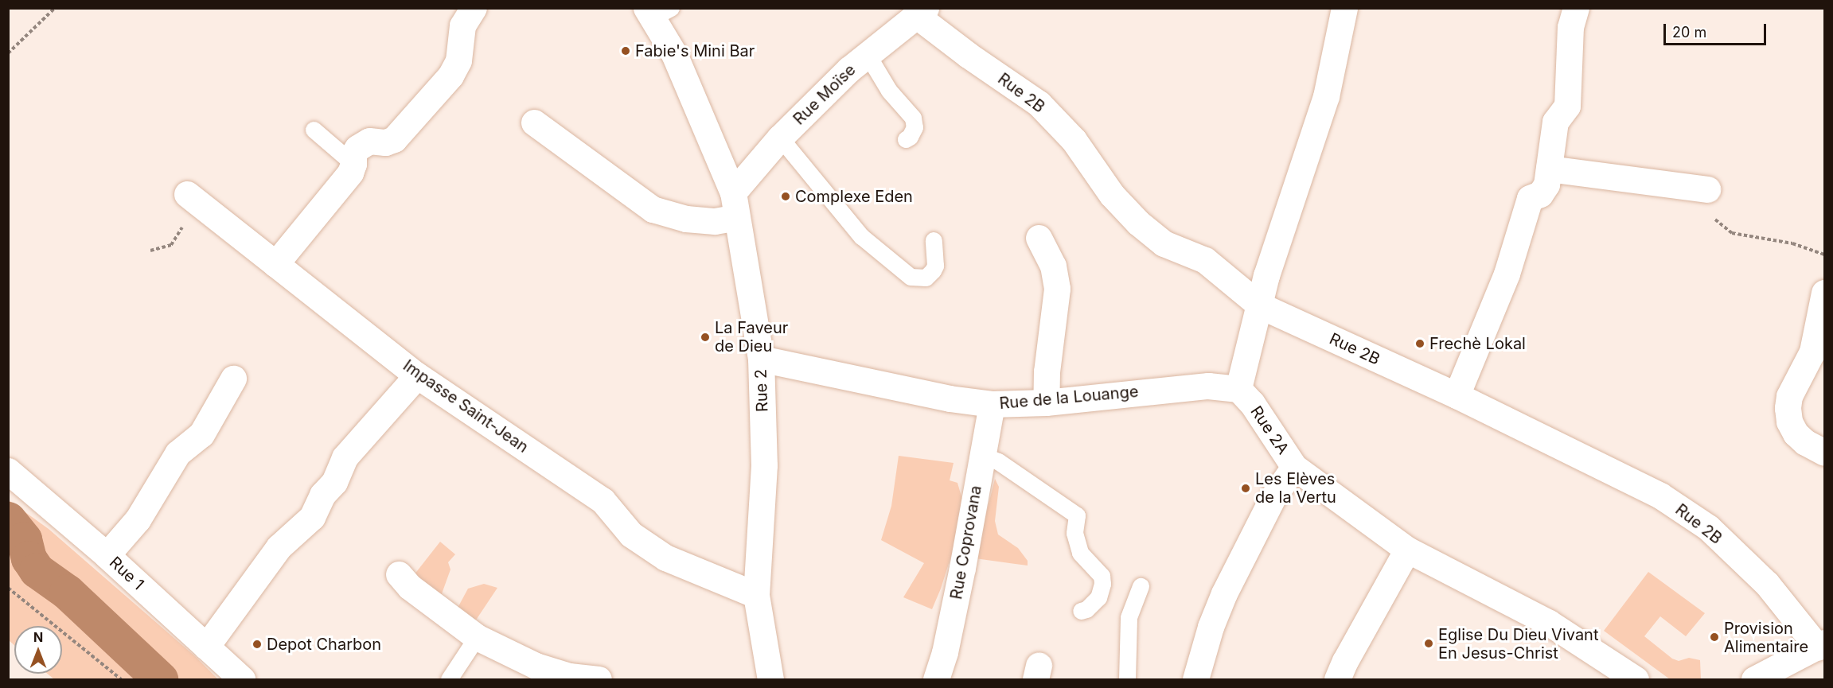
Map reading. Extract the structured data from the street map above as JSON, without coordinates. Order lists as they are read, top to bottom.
{
  "streets": {
    "street": [
      "Rue 2B",
      "Rue Moïse",
      "Rue 2",
      "Rue de la Louange",
      "Impasse Saint-Jean",
      "Rue 2A",
      "Rue Coprovana",
      "Rue 1"
    ]
  },
  "crossings": [
    ["Rue 2B", "Rue Moïse"],
    ["Rue Moïse", "Rue 2"],
    ["Rue 2", "Rue de la Louange"],
    ["Rue 2", "Impasse Saint-Jean"],
    ["Rue de la Louange", "Rue 2A"],
    ["Rue de la Louange", "Rue Coprovana"]
  ],
  "places": [
    "Fabie's Mini Bar",
    "Complexe Eden",
    "La Faveur de Dieu",
    "Frechè Lokal",
    "Les Elèves de la Vertu",
    "Provision Alimentaire",
    "Eglise Du Dieu Vivant En Jesus-Christ",
    "Depot Charbon"
  ],
  "scale_bar": "20 m",
  "north": "top"
}
